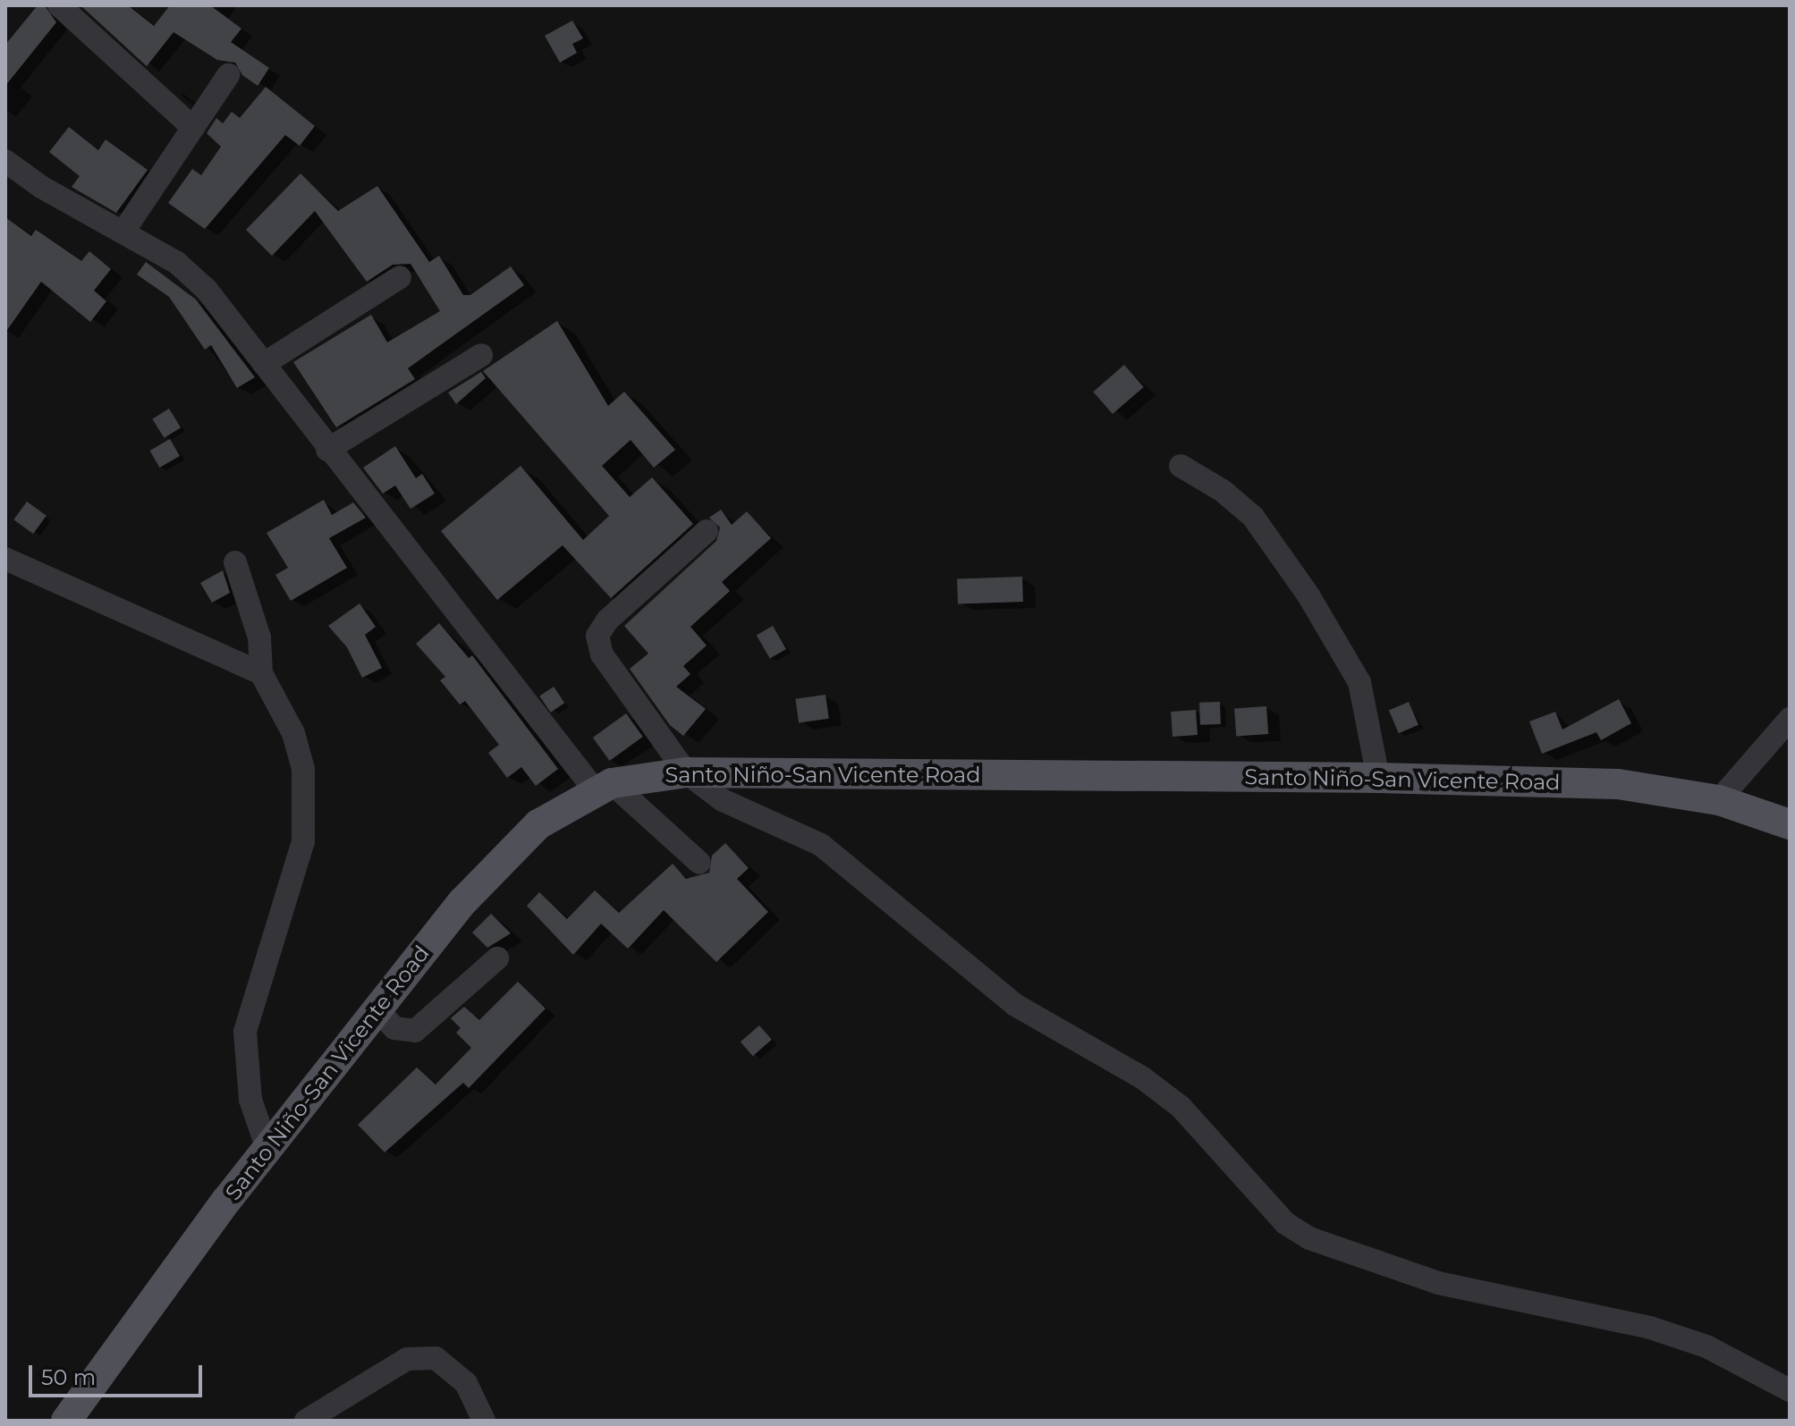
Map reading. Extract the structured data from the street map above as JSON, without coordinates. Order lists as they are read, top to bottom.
{
  "streets": {
    "main road": ["Santo Niño-San Vicente Road"]
  },
  "scale_bar": "50 m"
}
